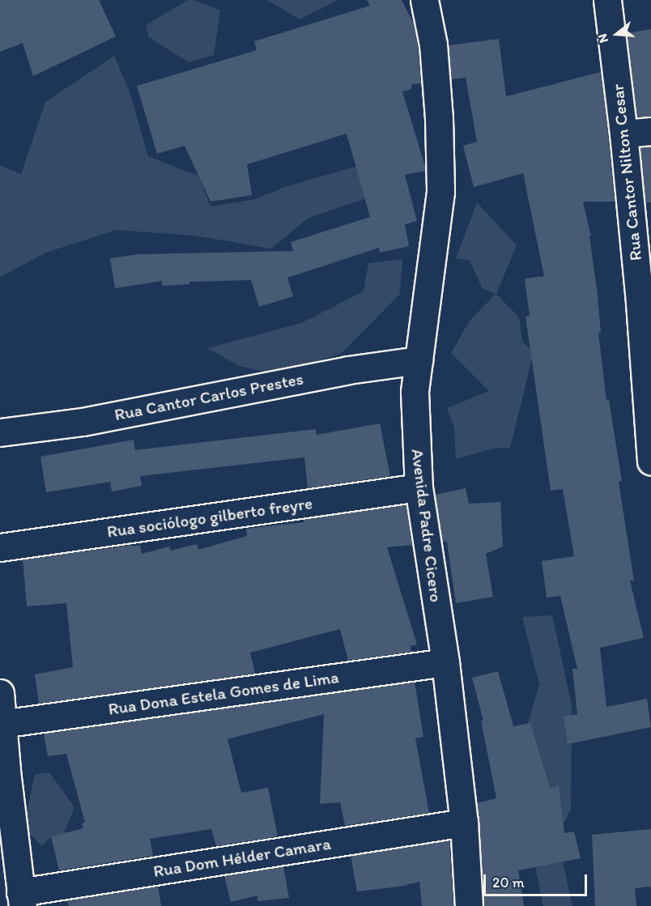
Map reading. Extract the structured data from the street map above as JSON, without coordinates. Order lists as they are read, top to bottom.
{
  "streets": {
    "street": [
      "Rua Cantor Nilton Cesar",
      "Rua Cantor Carlos Prestes",
      "Rua sociólogo gilberto freyre",
      "Avenida Padre Cicero",
      "Rua Dona Estela Gomes de Lima",
      "Rua Dom Hélder Camara"
    ]
  },
  "crossings": [
    ["Rua Cantor Carlos Prestes", "Avenida Padre Cicero"],
    ["Rua sociólogo gilberto freyre", "Avenida Padre Cicero"],
    ["Avenida Padre Cicero", "Rua Dona Estela Gomes de Lima"],
    ["Avenida Padre Cicero", "Rua Dom Hélder Camara"]
  ],
  "scale_bar": "20 m",
  "north": "left"
}
